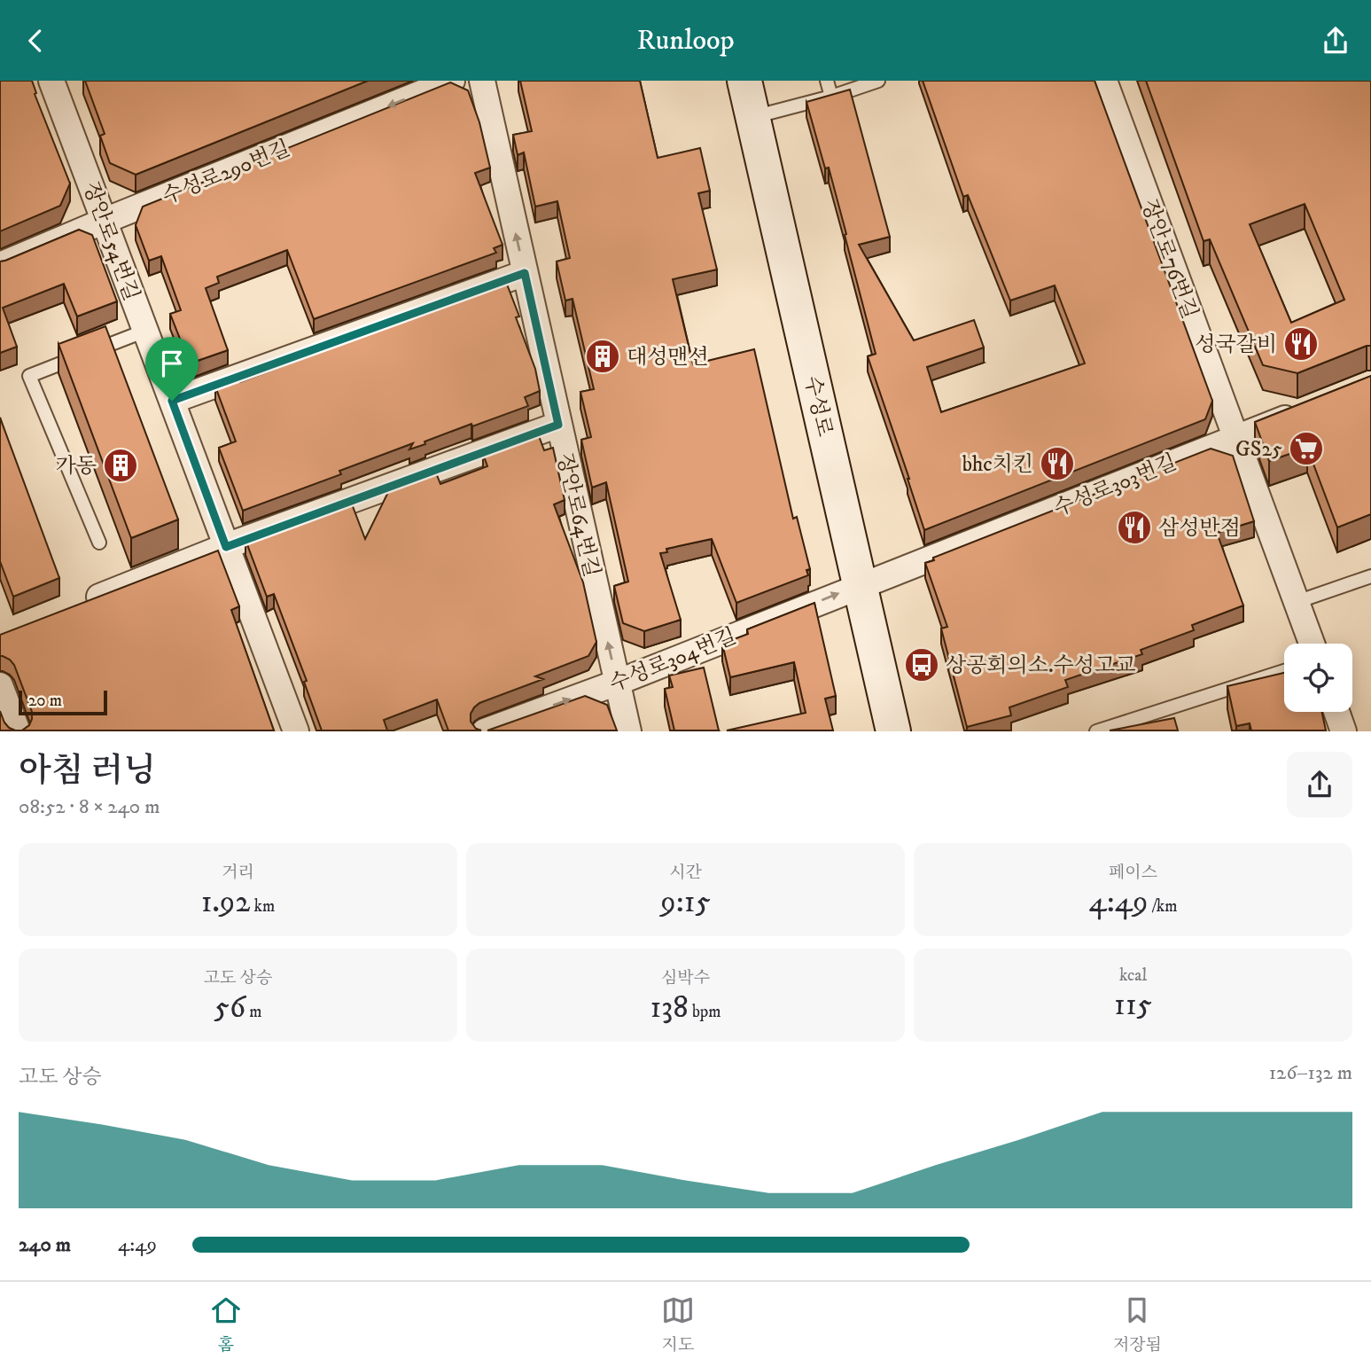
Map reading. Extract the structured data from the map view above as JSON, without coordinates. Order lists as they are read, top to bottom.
{
  "streets": {
    "street": [
      "수성로290번길",
      "장안로54번길",
      "장안로76번길",
      "수성로",
      "수성로303번길",
      "장안로64번길",
      "수성로304번길"
    ]
  },
  "crossings": [
    ["수성로290번길", "장안로54번길"],
    ["장안로76번길", "수성로303번길"],
    ["수성로", "수성로303번길"],
    ["수성로", "수성로304번길"],
    ["수성로303번길", "수성로304번길"],
    ["장안로64번길", "수성로304번길"]
  ],
  "one_way": ["장안로64번길", "수성로304번길"],
  "places": {
    "restaurant": ["성국갈비", "bhc치킨", "삼성반점"],
    "building": ["대성맨션", "가동"],
    "supermarket": ["GS25"],
    "bus stop": ["상공회의소.수성고교"]
  },
  "scale_bar": "20 m",
  "page": {
    "header": "Runloop",
    "scale": "20 m",
    "heading": ["아침 러닝", "08:52 · 8 × 240 m"],
    "stats": [
      ["거리", "1.92 km"],
      ["시간", "9:15"],
      ["페이스", "4:49 /km"],
      ["고도 상승", "56 m"],
      ["심박수", "138 bpm"],
      ["kcal", "115"]
    ],
    "chart": ["고도 상승", "126–132 m"],
    "list": [
      {
        "name": "240 m",
        "note": "4:49"
      }
    ],
    "tabs": ["홈", "지도", "저장됨"]
  }
}
